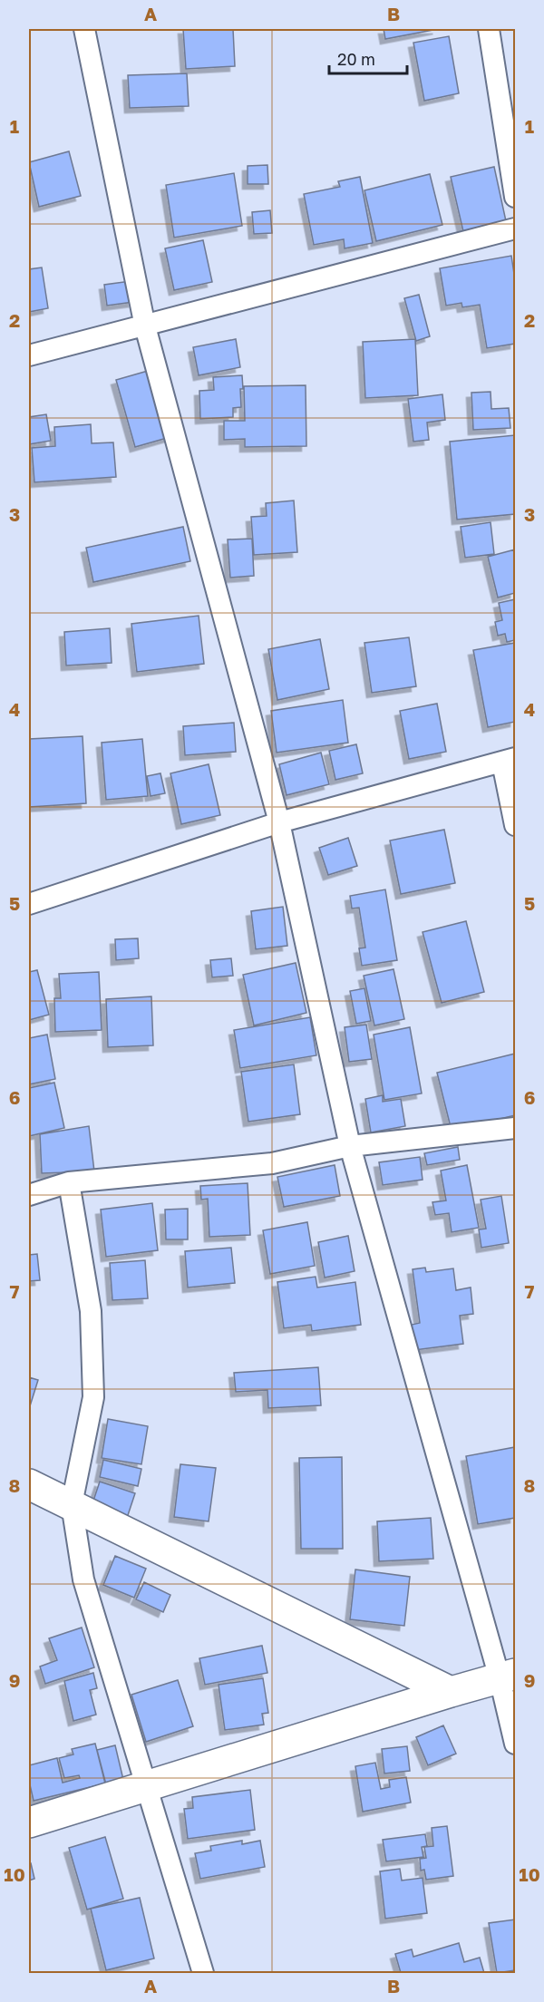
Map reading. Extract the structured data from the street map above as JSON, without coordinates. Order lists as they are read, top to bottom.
{
  "scale_bar": "20 m",
  "grid": {
    "columns": ["A", "B"],
    "rows": [
      "1",
      "2",
      "3",
      "4",
      "5",
      "6",
      "7",
      "8",
      "9",
      "10"
    ]
  }
}
